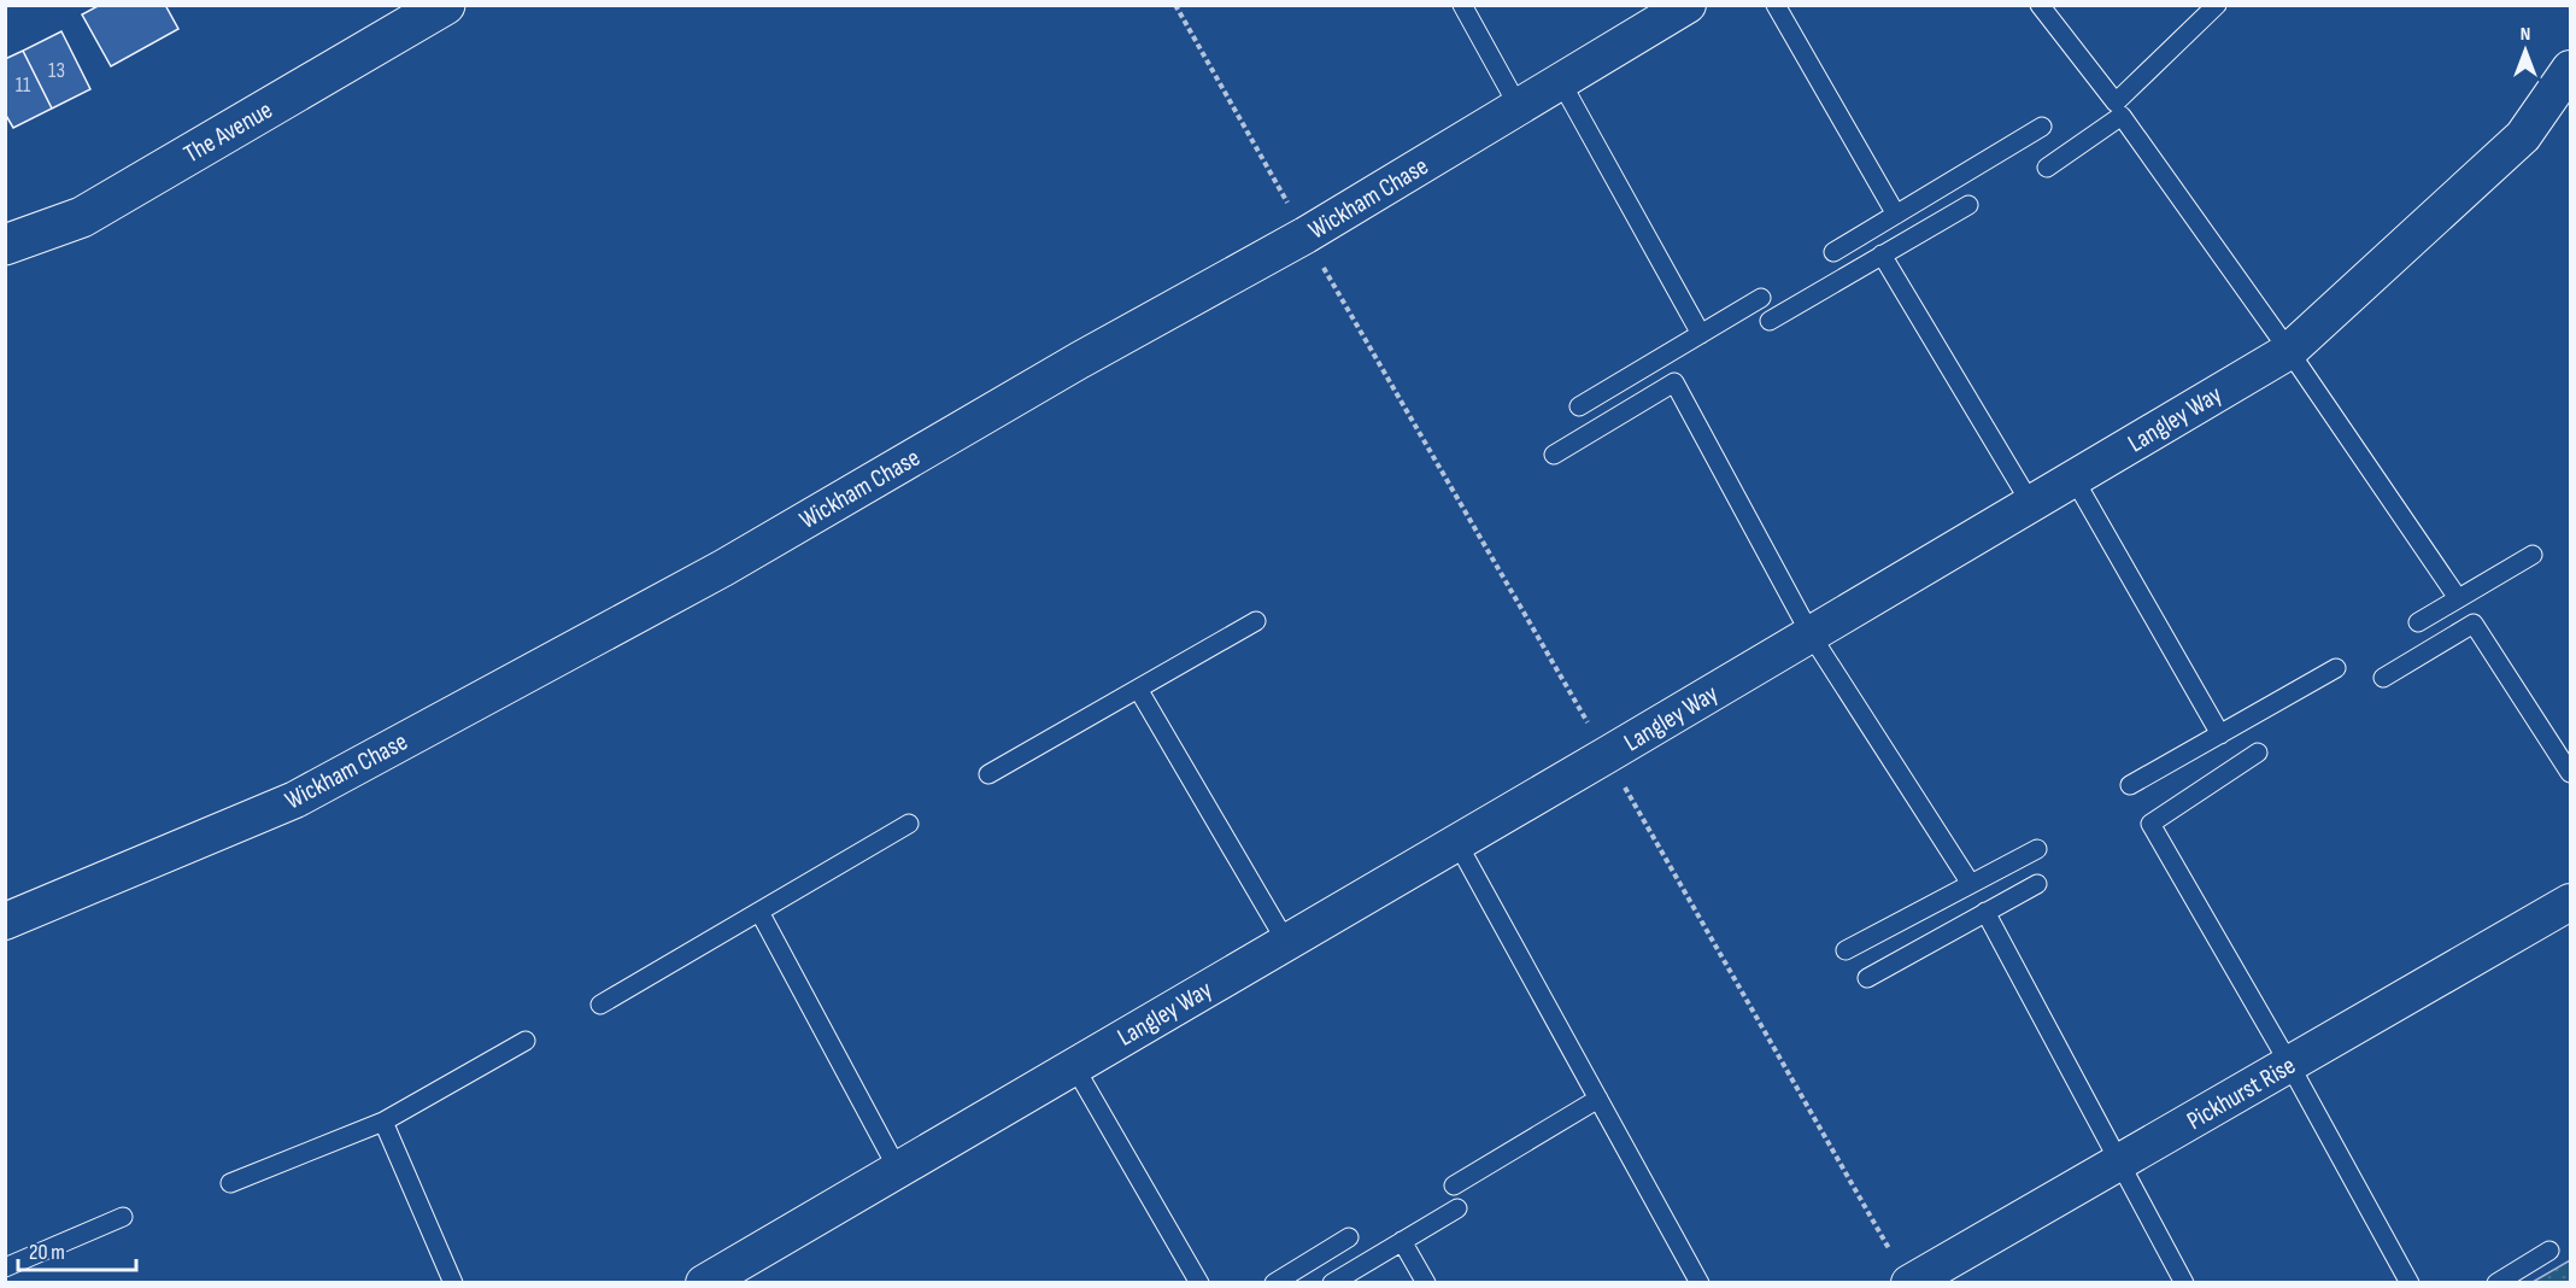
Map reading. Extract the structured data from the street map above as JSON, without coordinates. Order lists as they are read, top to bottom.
{
  "streets": {
    "street": [
      "The Avenue",
      "Wickham Chase",
      "Langley Way",
      "Pickhurst Rise"
    ]
  },
  "house_numbers": ["13", "11"],
  "scale_bar": "20 m",
  "north": "top"
}
